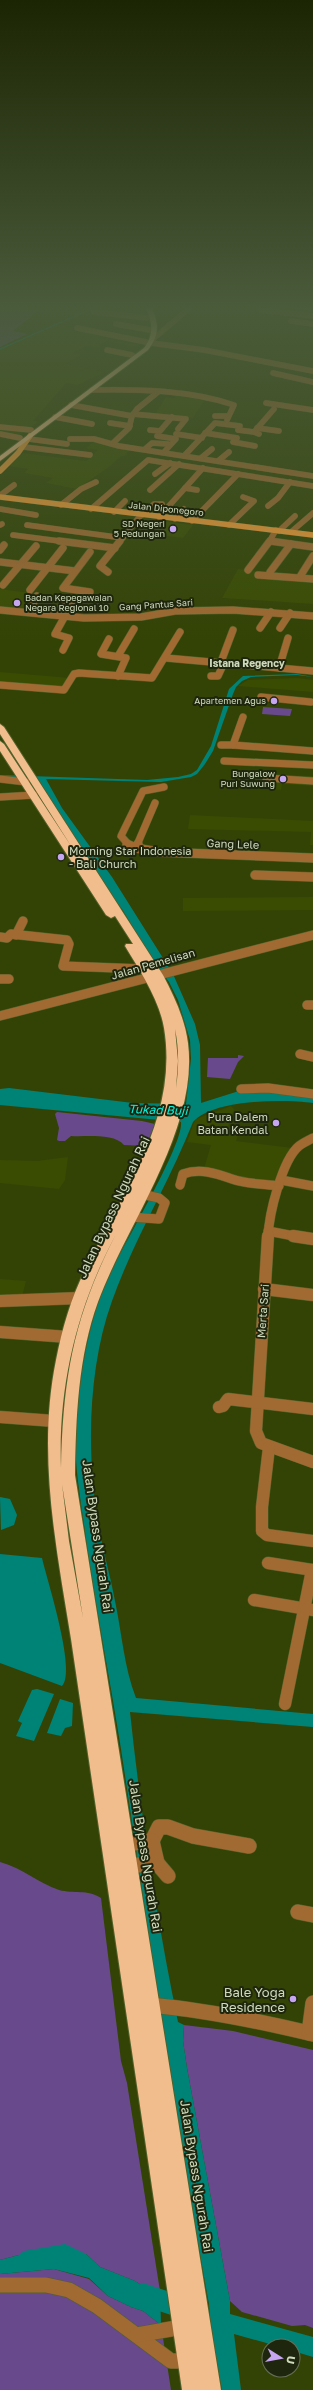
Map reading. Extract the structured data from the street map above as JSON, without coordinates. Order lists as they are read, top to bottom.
{
  "streets": {
    "highway": ["Jalan Bypass Ngurah Rai"],
    "main road": ["Jalan Diponegoro"],
    "street": [
      "Gang Pantus Sari",
      "Gang Lele",
      "Jalan Pemelisan",
      "Merta Sari"
    ]
  },
  "crossings": [
    ["Jalan Pemelisan", "Jalan Bypass Ngurah Rai"]
  ],
  "districts": ["Istana Regency"],
  "water": ["Tukad Buji"],
  "places": [
    "SD Negeri 5 Pedungan",
    "Badan Kepegawaian Negara Regional 10",
    "Apartemen Agus",
    "Bungalow Puri Suwung",
    "Morning Star Indonesia - Bali Church",
    "Pura Dalem Batan Kendal",
    "Bale Yoga Residence"
  ],
  "north": "right"
}
